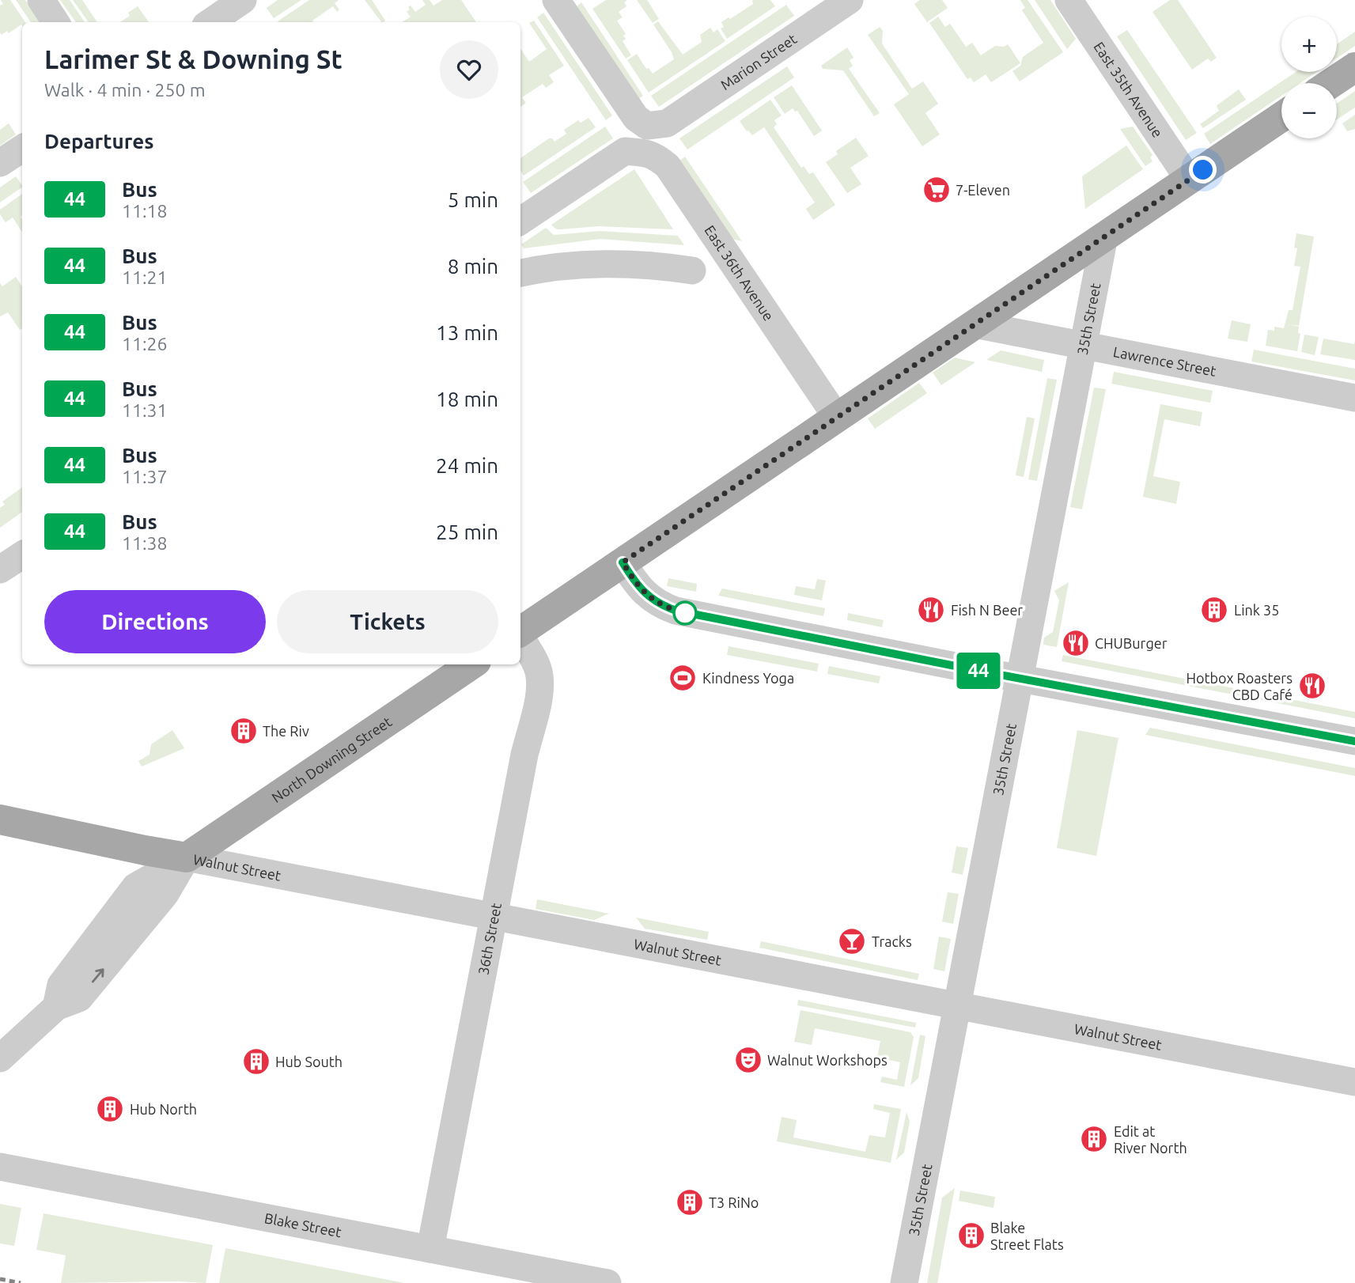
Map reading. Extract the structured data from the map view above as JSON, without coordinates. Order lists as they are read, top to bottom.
{
  "streets": {
    "main road": ["North Downing Street", "Walnut Street"],
    "street": [
      "Marion Street",
      "East 35th Avenue",
      "East 36th Avenue",
      "35th Street",
      "Lawrence Street",
      "36th Street",
      "Blake Street"
    ]
  },
  "crossings": [
    ["35th Street", "Lawrence Street"],
    ["35th Street", "Walnut Street"],
    ["North Downing Street", "Walnut Street"],
    ["Walnut Street", "36th Street"],
    ["36th Street", "Blake Street"]
  ],
  "places": {
    "supermarket": ["7-Eleven"],
    "restaurant": ["Fish N Beer", "CHUBurger", "Hotbox Roasters CBD Café"],
    "building": [
      "Link 35",
      "The Riv",
      "Hub South",
      "Hub North",
      "Edit at River North",
      "T3 RiNo",
      "Blake Street Flats"
    ],
    "sports": ["Kindness Yoga"],
    "bar": ["Tracks"],
    "theatre": ["Walnut Workshops"]
  },
  "lines": ["bus line 44"],
  "page": {
    "on_map": "44",
    "map_buttons": ["+", "−"],
    "heading": [
      ["Larimer St & Downing St", "Walk · 4 min · 250 m"],
      "Departures"
    ],
    "list": [
      {
        "mark": "44",
        "name": "Bus",
        "note": "11:18",
        "value": "5 min"
      },
      {
        "mark": "44",
        "name": "Bus",
        "note": "11:21",
        "value": "8 min"
      },
      {
        "mark": "44",
        "name": "Bus",
        "note": "11:26",
        "value": "13 min"
      },
      {
        "mark": "44",
        "name": "Bus",
        "note": "11:31",
        "value": "18 min"
      },
      {
        "mark": "44",
        "name": "Bus",
        "note": "11:37",
        "value": "24 min"
      },
      {
        "mark": "44",
        "name": "Bus",
        "note": "11:38",
        "value": "25 min"
      }
    ],
    "buttons": ["Directions", "Tickets"]
  }
}
